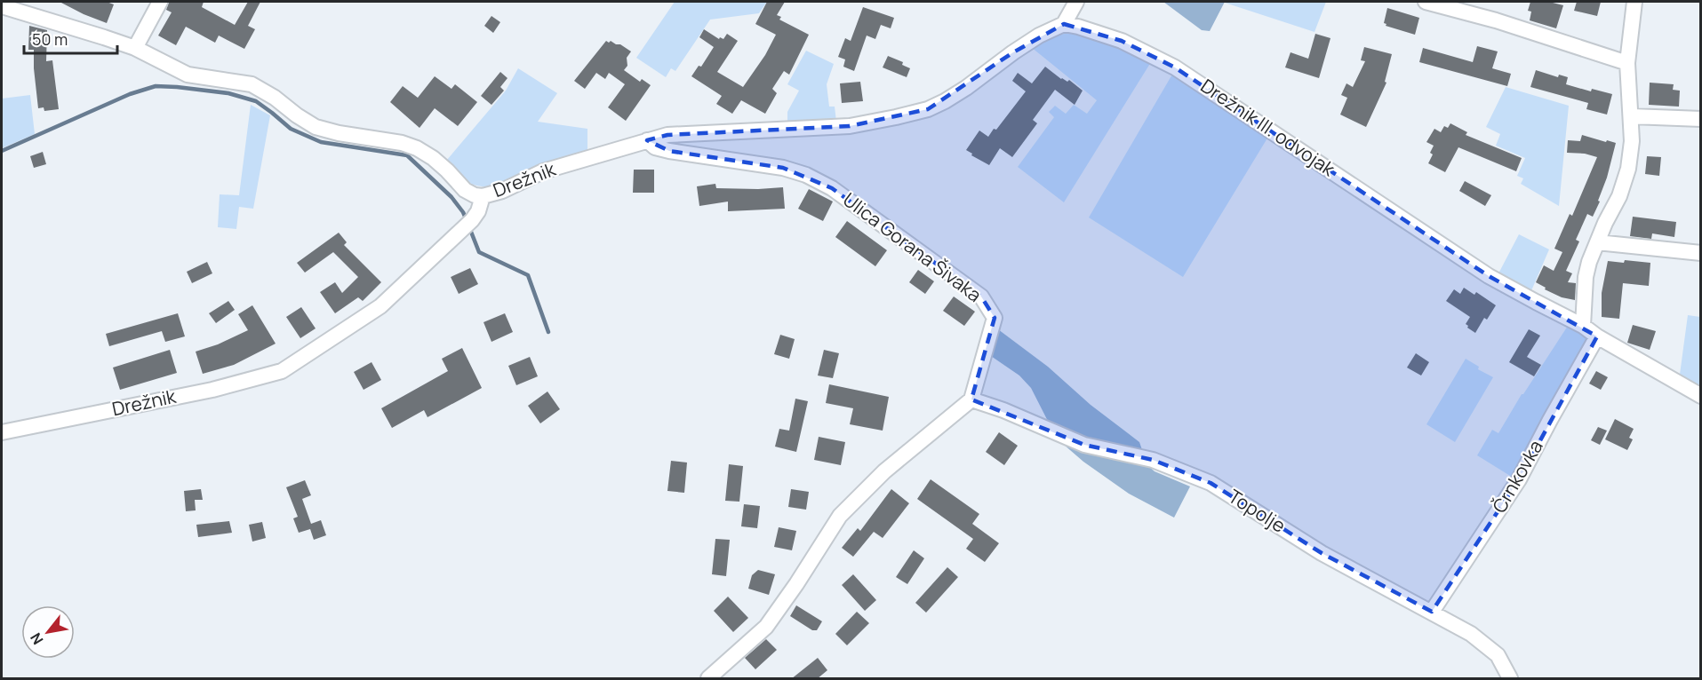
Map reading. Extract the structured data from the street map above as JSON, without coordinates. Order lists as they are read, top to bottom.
{
  "streets": {
    "street": [
      "Drežnik III. odvojak",
      "Drežnik",
      "Ulica Gorana Šivaka",
      "Črnkovka",
      "Topolje"
    ]
  },
  "crossings": [
    ["Drežnik III. odvojak", "Drežnik"],
    ["Drežnik III. odvojak", "Črnkovka"],
    ["Drežnik", "Ulica Gorana Šivaka"],
    ["Ulica Gorana Šivaka", "Topolje"],
    ["Črnkovka", "Topolje"]
  ],
  "scale_bar": "50 m",
  "north": "bottom left"
}
